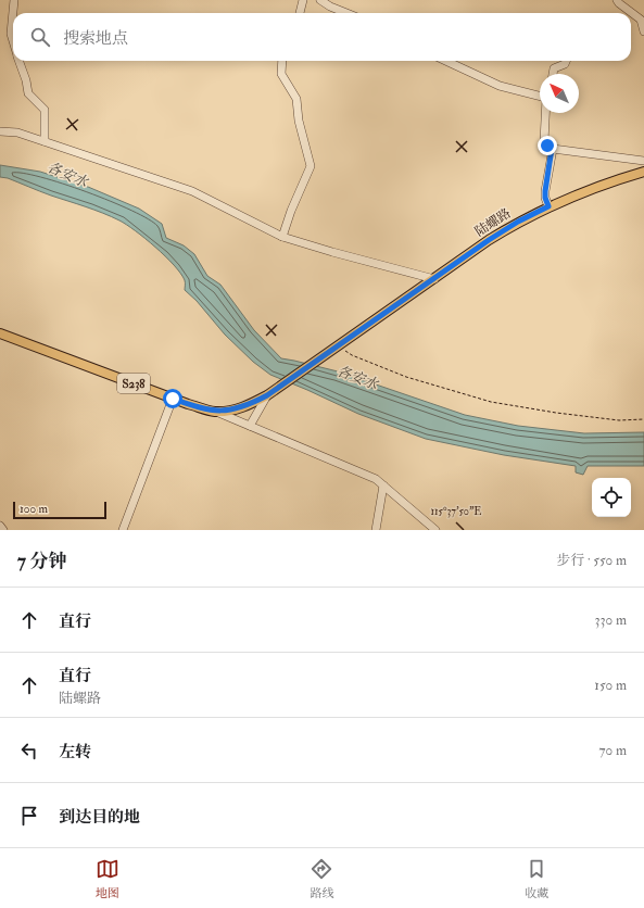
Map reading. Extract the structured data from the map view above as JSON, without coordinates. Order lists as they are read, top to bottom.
{
  "streets": {
    "main road": ["陆螺路", "S238"]
  },
  "crossings": [
    ["陆螺路", "S238"]
  ],
  "water": ["各安水"],
  "scale_bar": "100 m",
  "north": "top left",
  "page": {
    "search": "搜索地点",
    "scale": "100 m",
    "heading": ["7 分钟", "步行 · 550 m"],
    "list": [
      ["直行", "330 m"],
      ["直行", "陆螺路", "150 m"],
      ["左转", "70 m"],
      "到达目的地"
    ],
    "nav": ["地图", "路线", "收藏"]
  },
  "coordinates": ["115°37'50\"E"]
}
